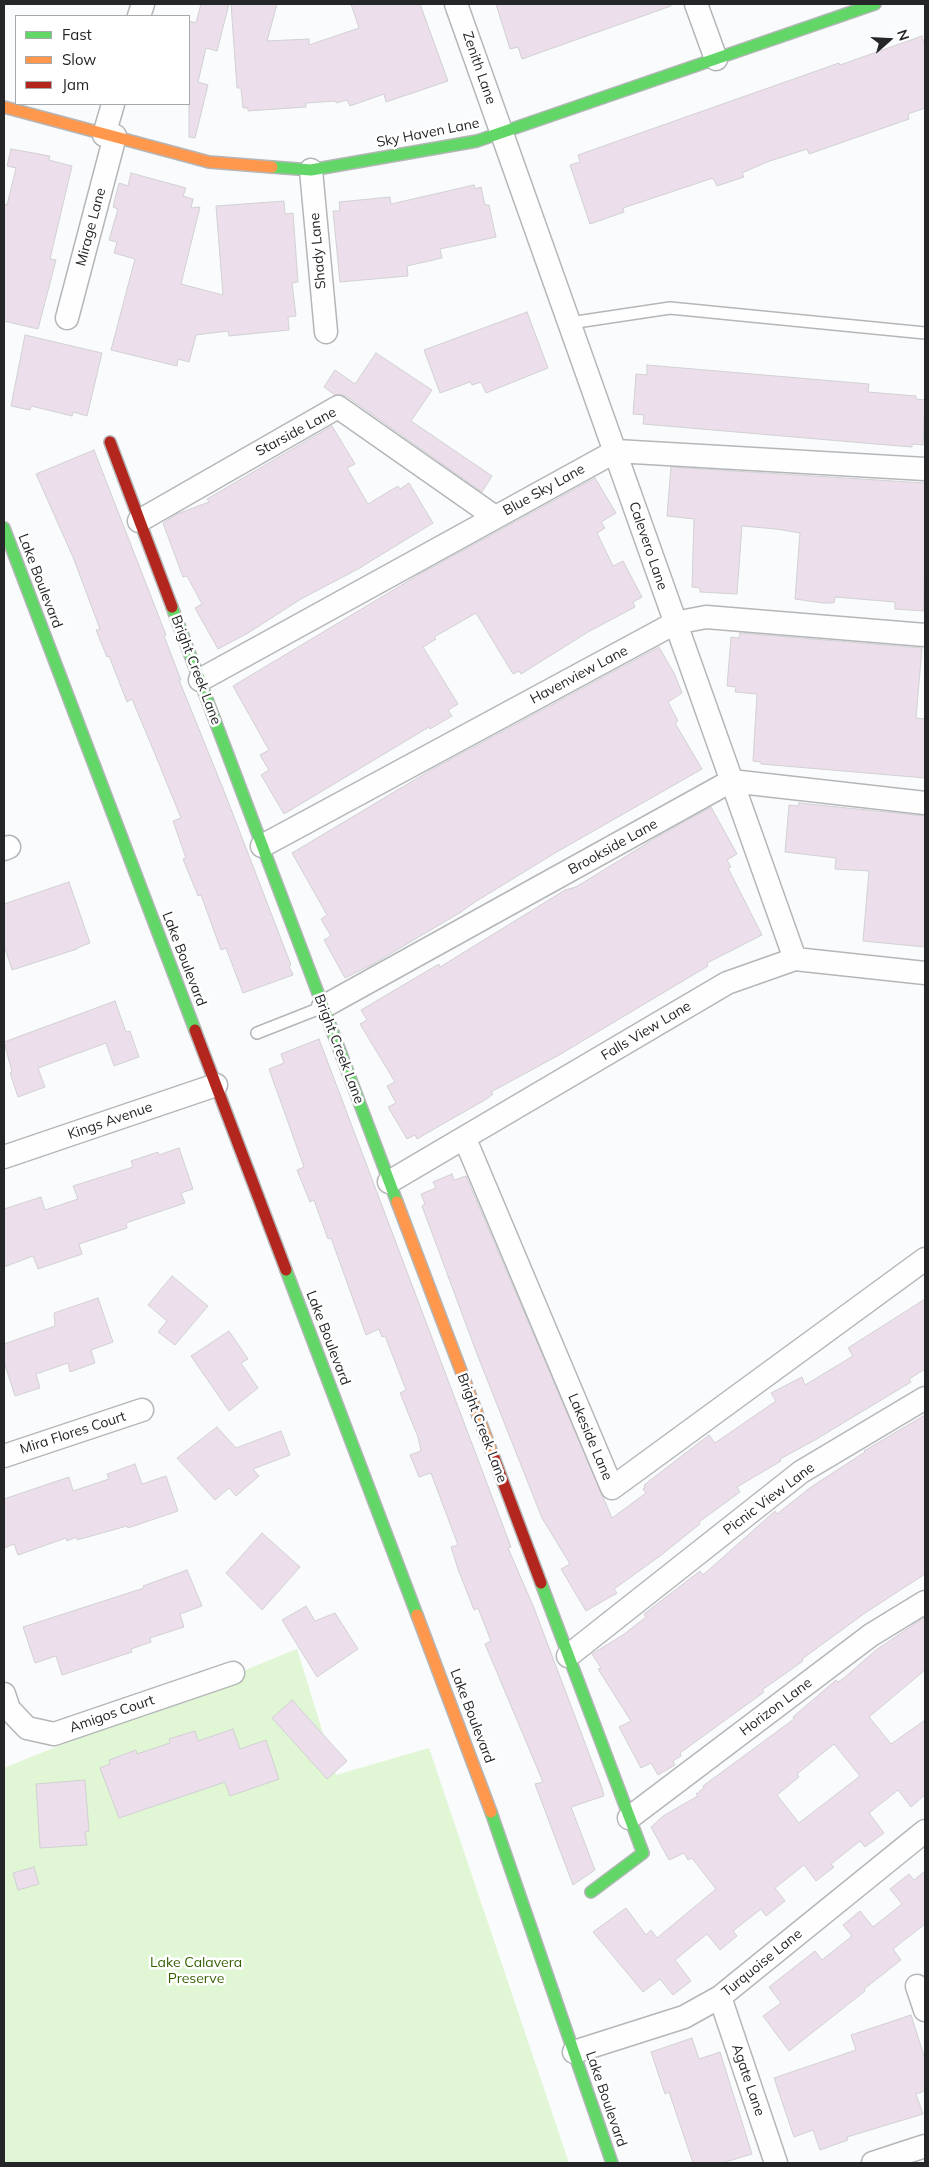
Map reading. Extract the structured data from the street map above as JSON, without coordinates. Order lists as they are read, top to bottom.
{
  "streets": {
    "street": [
      "Zenith Lane",
      "Sky Haven Lane",
      "Mirage Lane",
      "Shady Lane",
      "Starside Lane",
      "Blue Sky Lane",
      "Calevero Lane",
      "Lake Boulevard",
      "Bright Creek Lane",
      "Havenview Lane",
      "Brookside Lane",
      "Falls View Lane",
      "Kings Avenue",
      "Mira Flores Court",
      "Lakeside Lane",
      "Picnic View Lane",
      "Horizon Lane",
      "Amigos Court",
      "Turquoise Lane",
      "Agate Lane"
    ]
  },
  "crossings": [
    ["Zenith Lane", "Sky Haven Lane"],
    ["Zenith Lane", "Calevero Lane"],
    ["Sky Haven Lane", "Mirage Lane"],
    ["Sky Haven Lane", "Shady Lane"],
    ["Sky Haven Lane", "Calevero Lane"],
    ["Starside Lane", "Blue Sky Lane"],
    ["Starside Lane", "Bright Creek Lane"],
    ["Blue Sky Lane", "Calevero Lane"],
    ["Blue Sky Lane", "Bright Creek Lane"],
    ["Calevero Lane", "Havenview Lane"],
    ["Calevero Lane", "Brookside Lane"],
    ["Calevero Lane", "Falls View Lane"],
    ["Lake Boulevard", "Kings Avenue"],
    ["Lake Boulevard", "Turquoise Lane"],
    ["Bright Creek Lane", "Havenview Lane"],
    ["Bright Creek Lane", "Brookside Lane"],
    ["Bright Creek Lane", "Falls View Lane"],
    ["Bright Creek Lane", "Picnic View Lane"],
    ["Bright Creek Lane", "Horizon Lane"],
    ["Falls View Lane", "Lakeside Lane"],
    ["Turquoise Lane", "Agate Lane"]
  ],
  "parks": ["Lake Calavera Preserve"],
  "legend": ["Fast", "Slow", "Jam"],
  "north": "right"
}
